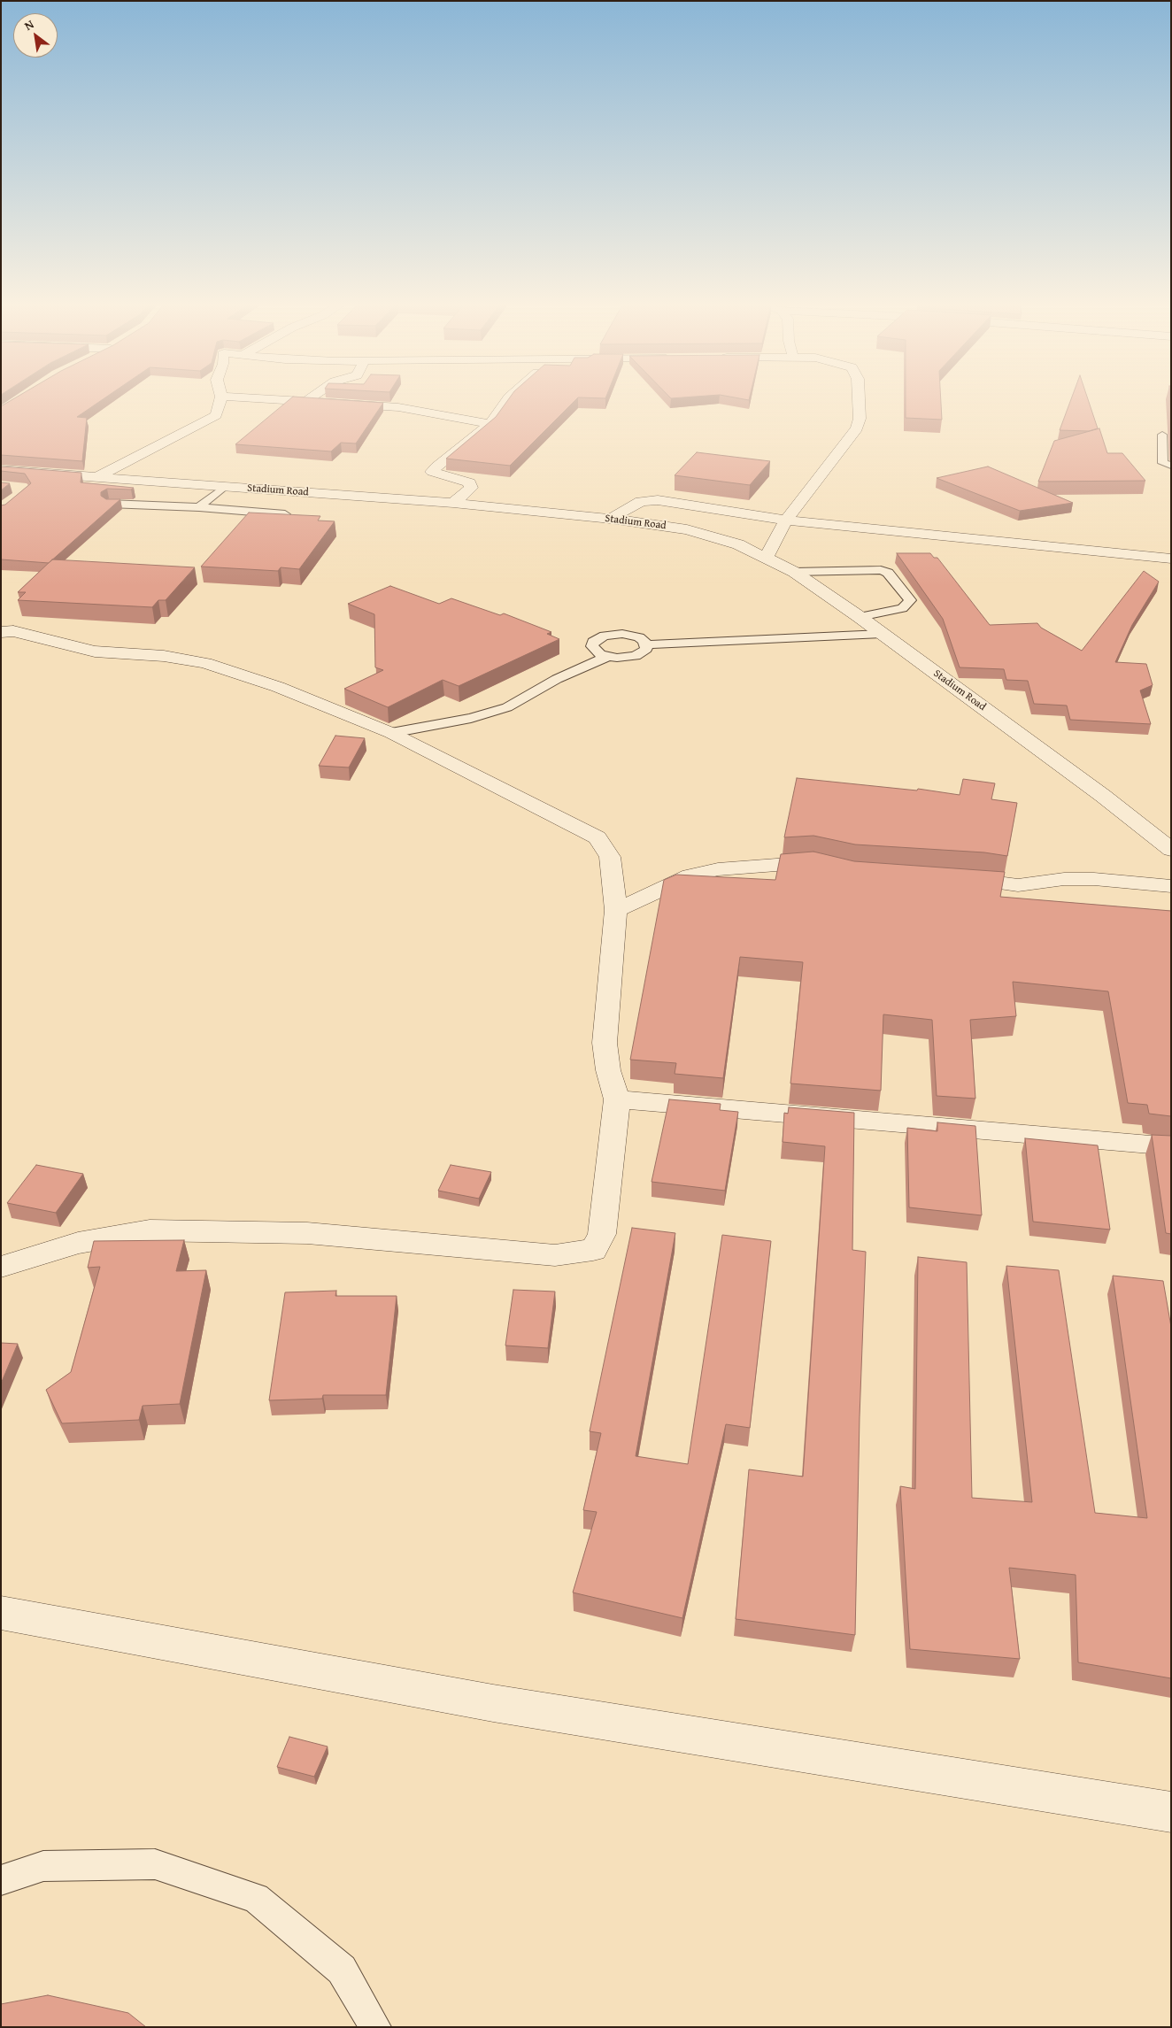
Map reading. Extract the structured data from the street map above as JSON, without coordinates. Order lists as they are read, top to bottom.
{
  "streets": {
    "street": ["Stadium Road"]
  },
  "north": "top left"
}
